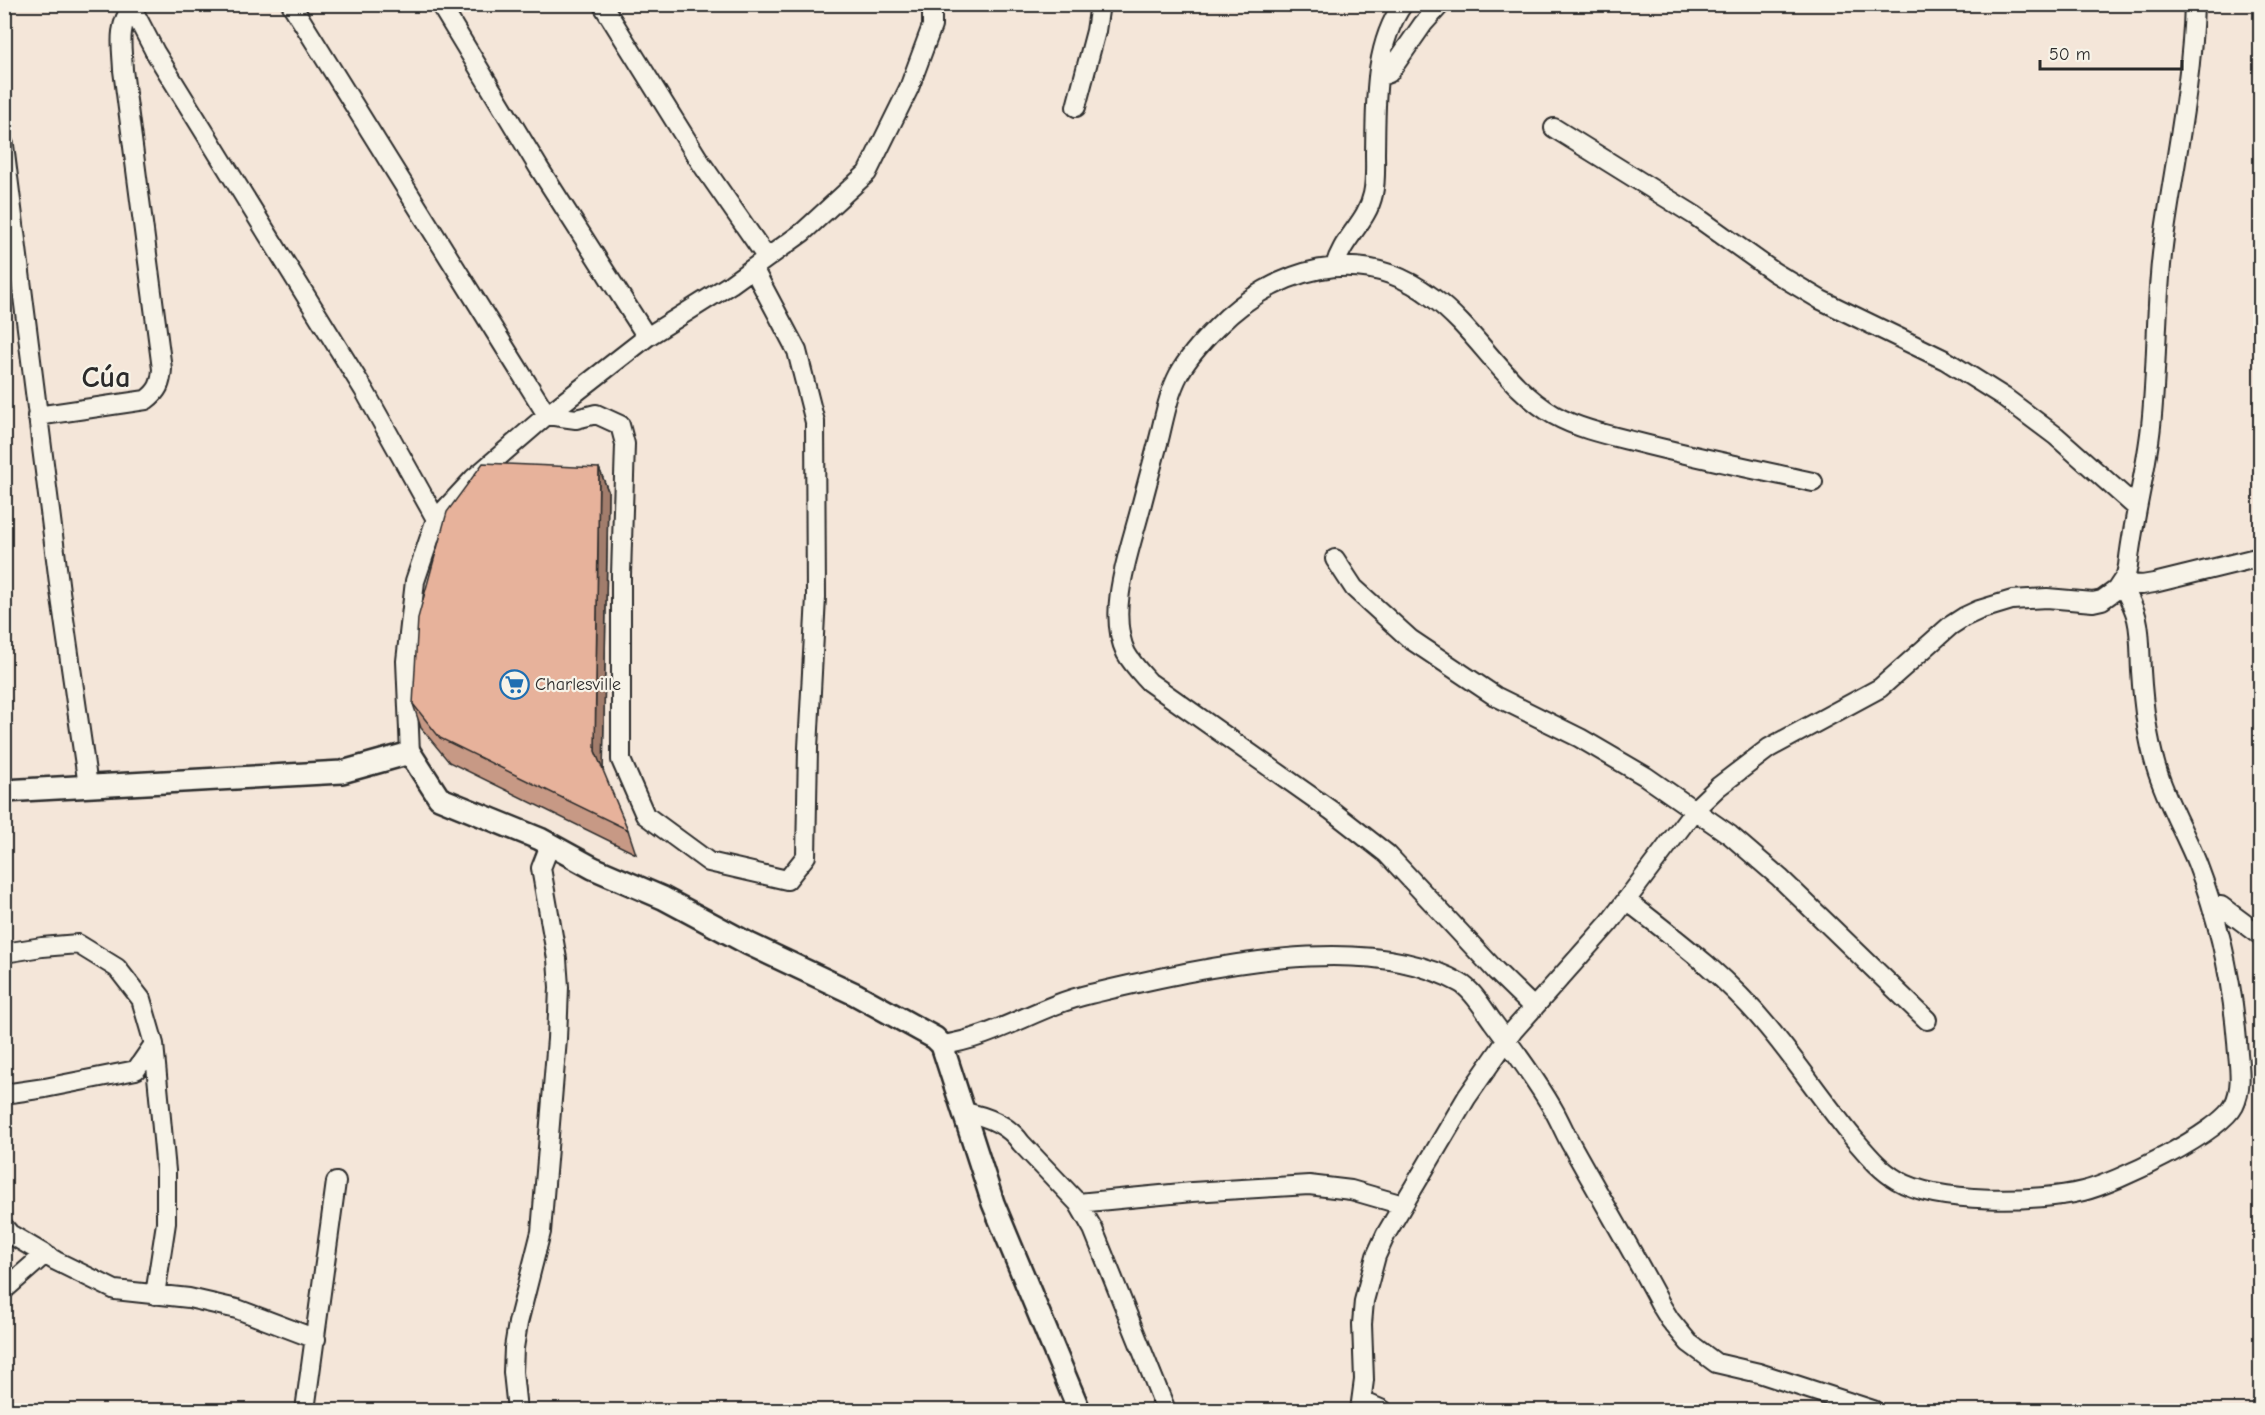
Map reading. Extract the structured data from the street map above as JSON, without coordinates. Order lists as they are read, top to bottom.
{
  "districts": ["Cúa"],
  "places": {
    "supermarket": ["Charlesville"]
  },
  "scale_bar": "50 m"
}
